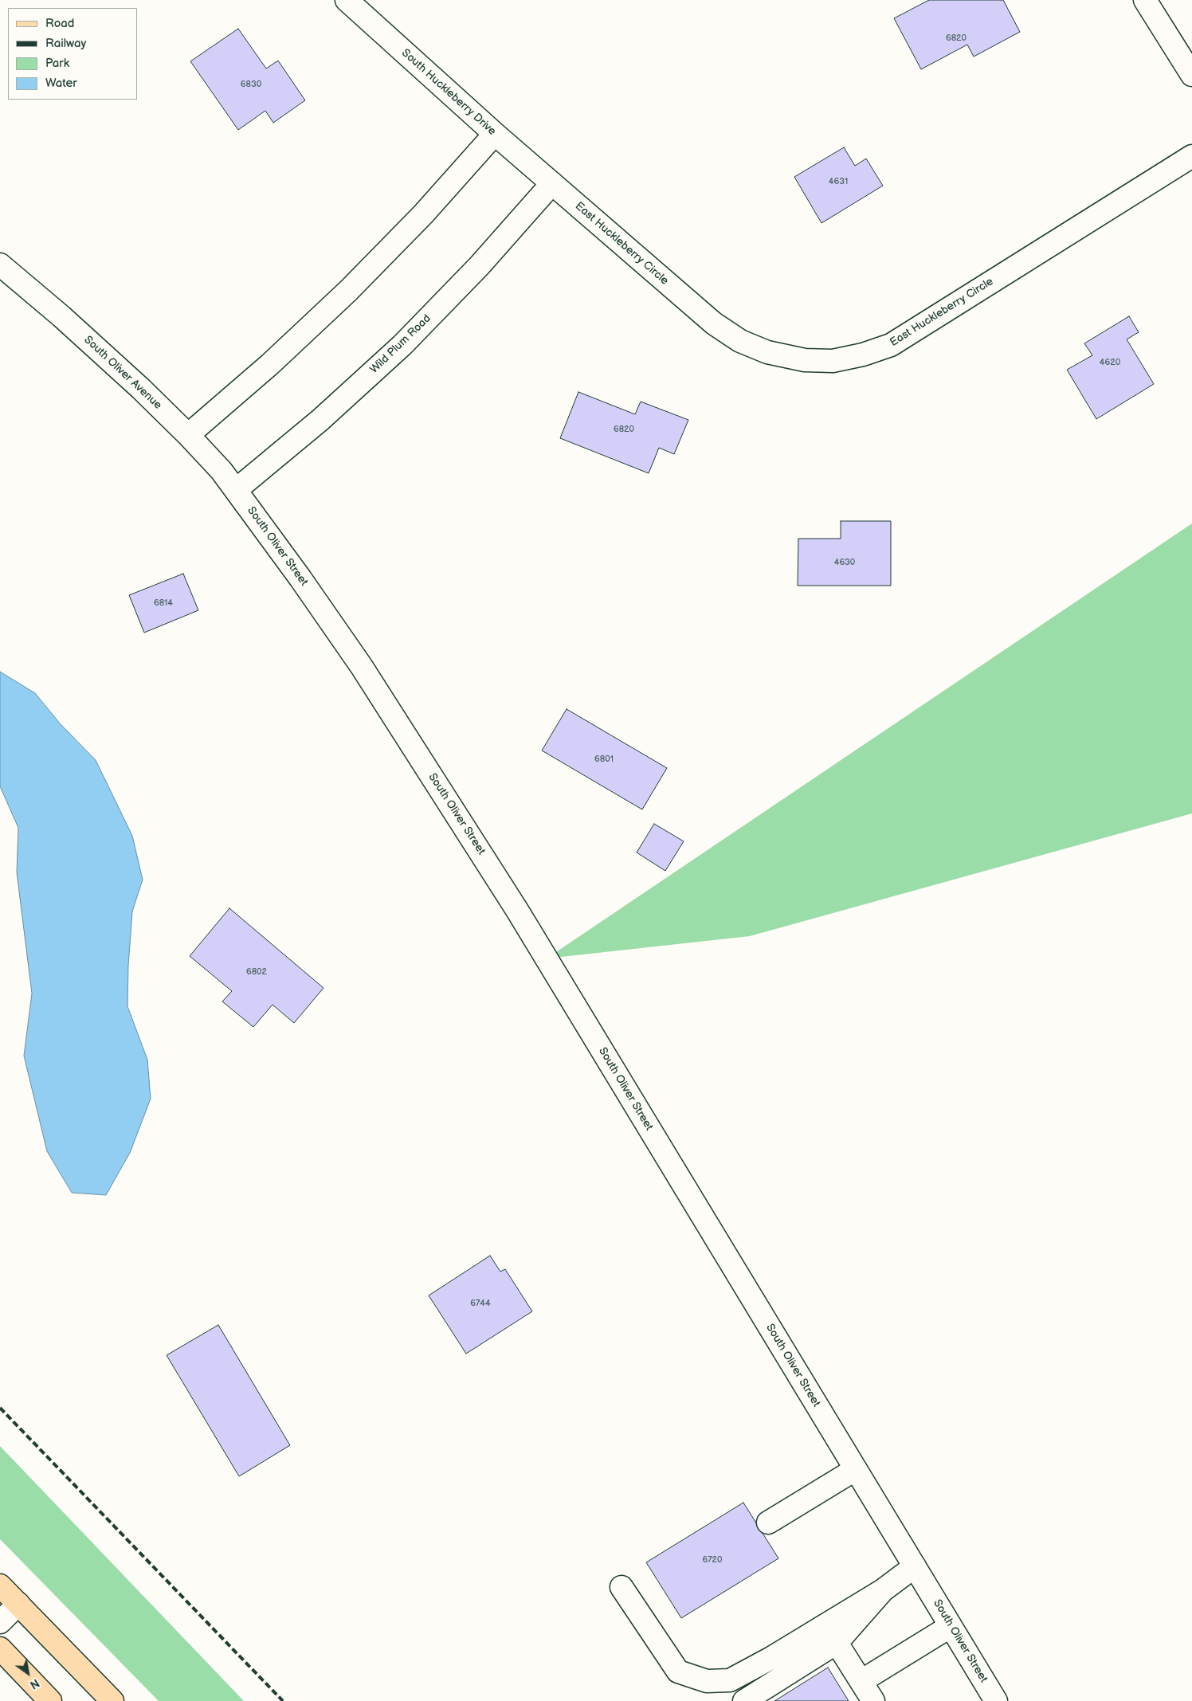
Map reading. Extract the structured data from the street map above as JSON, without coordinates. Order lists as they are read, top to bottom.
{
  "streets": {
    "street": [
      "South Huckleberry Drive",
      "East Huckleberry Circle",
      "Wild Plum Road",
      "South Oliver Avenue",
      "South Oliver Street"
    ]
  },
  "crossings": [
    ["South Huckleberry Drive", "East Huckleberry Circle"],
    ["South Huckleberry Drive", "Wild Plum Road"],
    ["East Huckleberry Circle", "Wild Plum Road"],
    ["Wild Plum Road", "South Oliver Avenue"],
    ["Wild Plum Road", "South Oliver Street"],
    ["South Oliver Avenue", "South Oliver Street"]
  ],
  "house_numbers": [
    "6820",
    "6830",
    "4631",
    "4620",
    "6820",
    "4630",
    "6814",
    "6801",
    "6802",
    "6744",
    "6720"
  ],
  "legend": [
    "Road",
    "Railway",
    "Park",
    "Water"
  ],
  "north": "bottom right"
}
